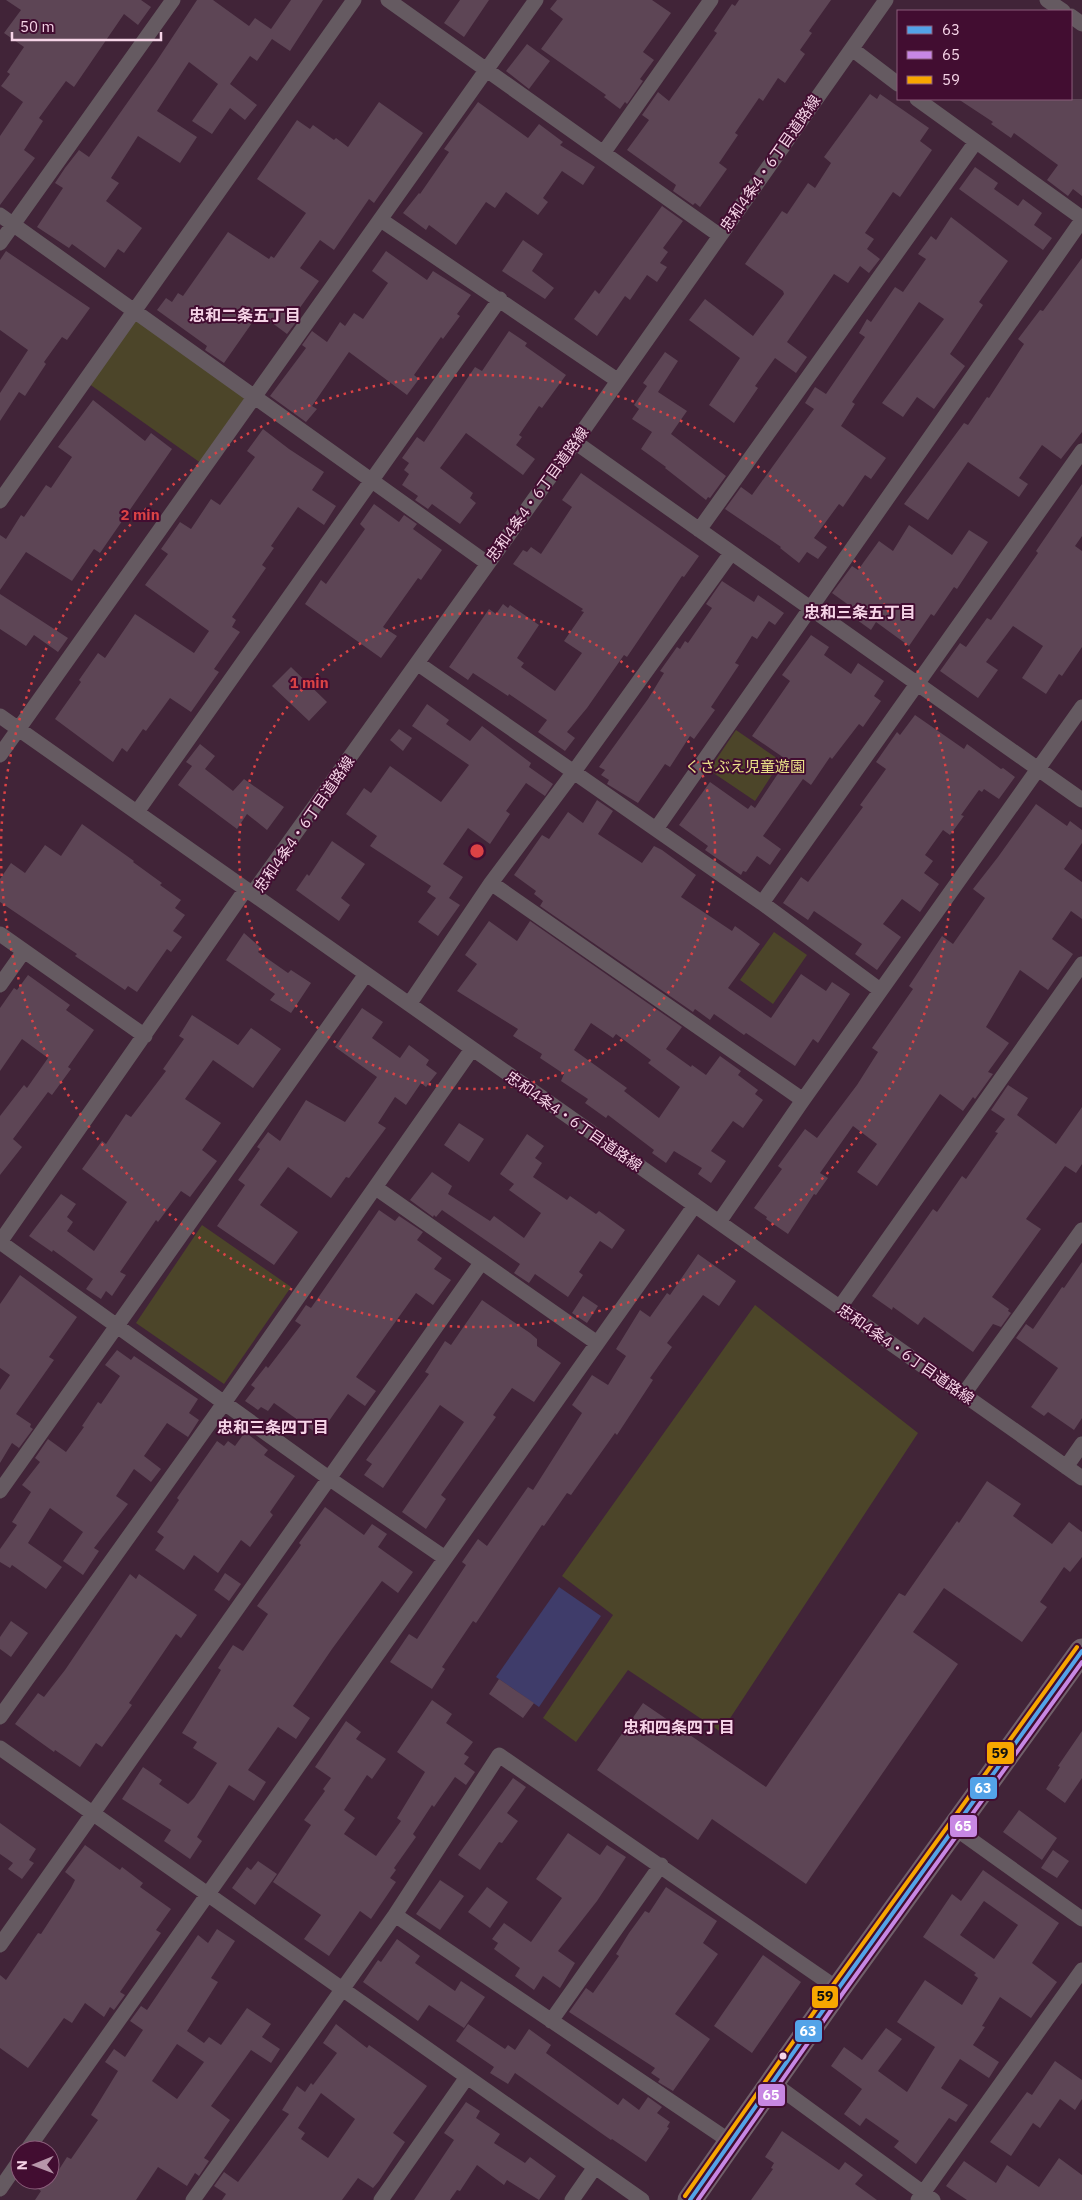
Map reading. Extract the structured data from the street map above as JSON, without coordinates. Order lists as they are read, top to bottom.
{
  "streets": {
    "street": ["忠和4条4・6丁目道路線"]
  },
  "districts": [
    "忠和二条五丁目",
    "忠和三条五丁目",
    "忠和三条四丁目",
    "忠和四条四丁目"
  ],
  "parks": ["くさぶえ児童遊園"],
  "lines": ["transit line 59", "transit line 63", "transit line 65"],
  "legend": ["63", "65", "59"],
  "scale_bar": "50 m",
  "north": "left",
  "rings": ["2 min", "1 min"]
}
